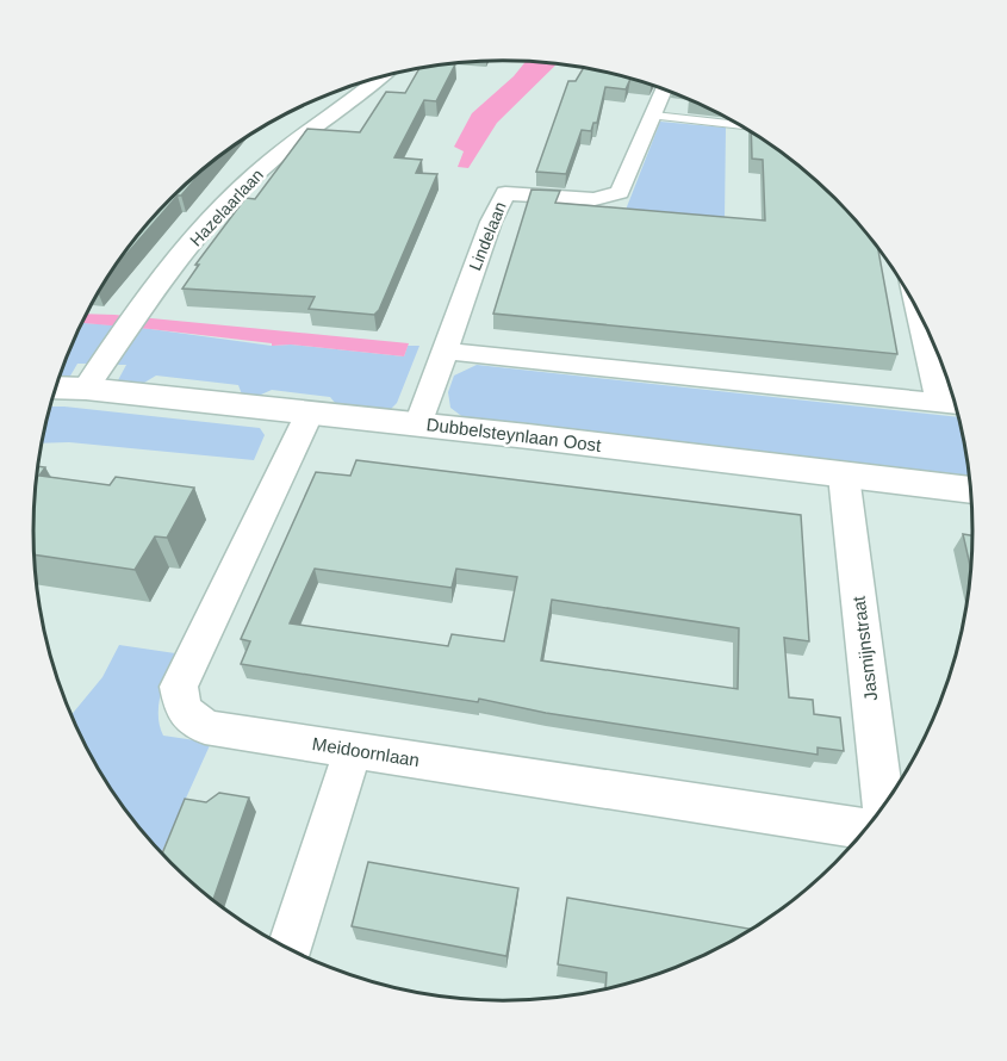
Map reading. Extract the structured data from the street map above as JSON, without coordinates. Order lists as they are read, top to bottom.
{
  "streets": {
    "street": [
      "Hazelaarlaan",
      "Lindelaan",
      "Dubbelsteynlaan Oost",
      "Jasmijnstraat",
      "Meidoornlaan"
    ]
  },
  "crossings": [
    ["Hazelaarlaan", "Dubbelsteynlaan Oost"],
    ["Lindelaan", "Dubbelsteynlaan Oost"],
    ["Dubbelsteynlaan Oost", "Jasmijnstraat"],
    ["Dubbelsteynlaan Oost", "Meidoornlaan"]
  ]
}
